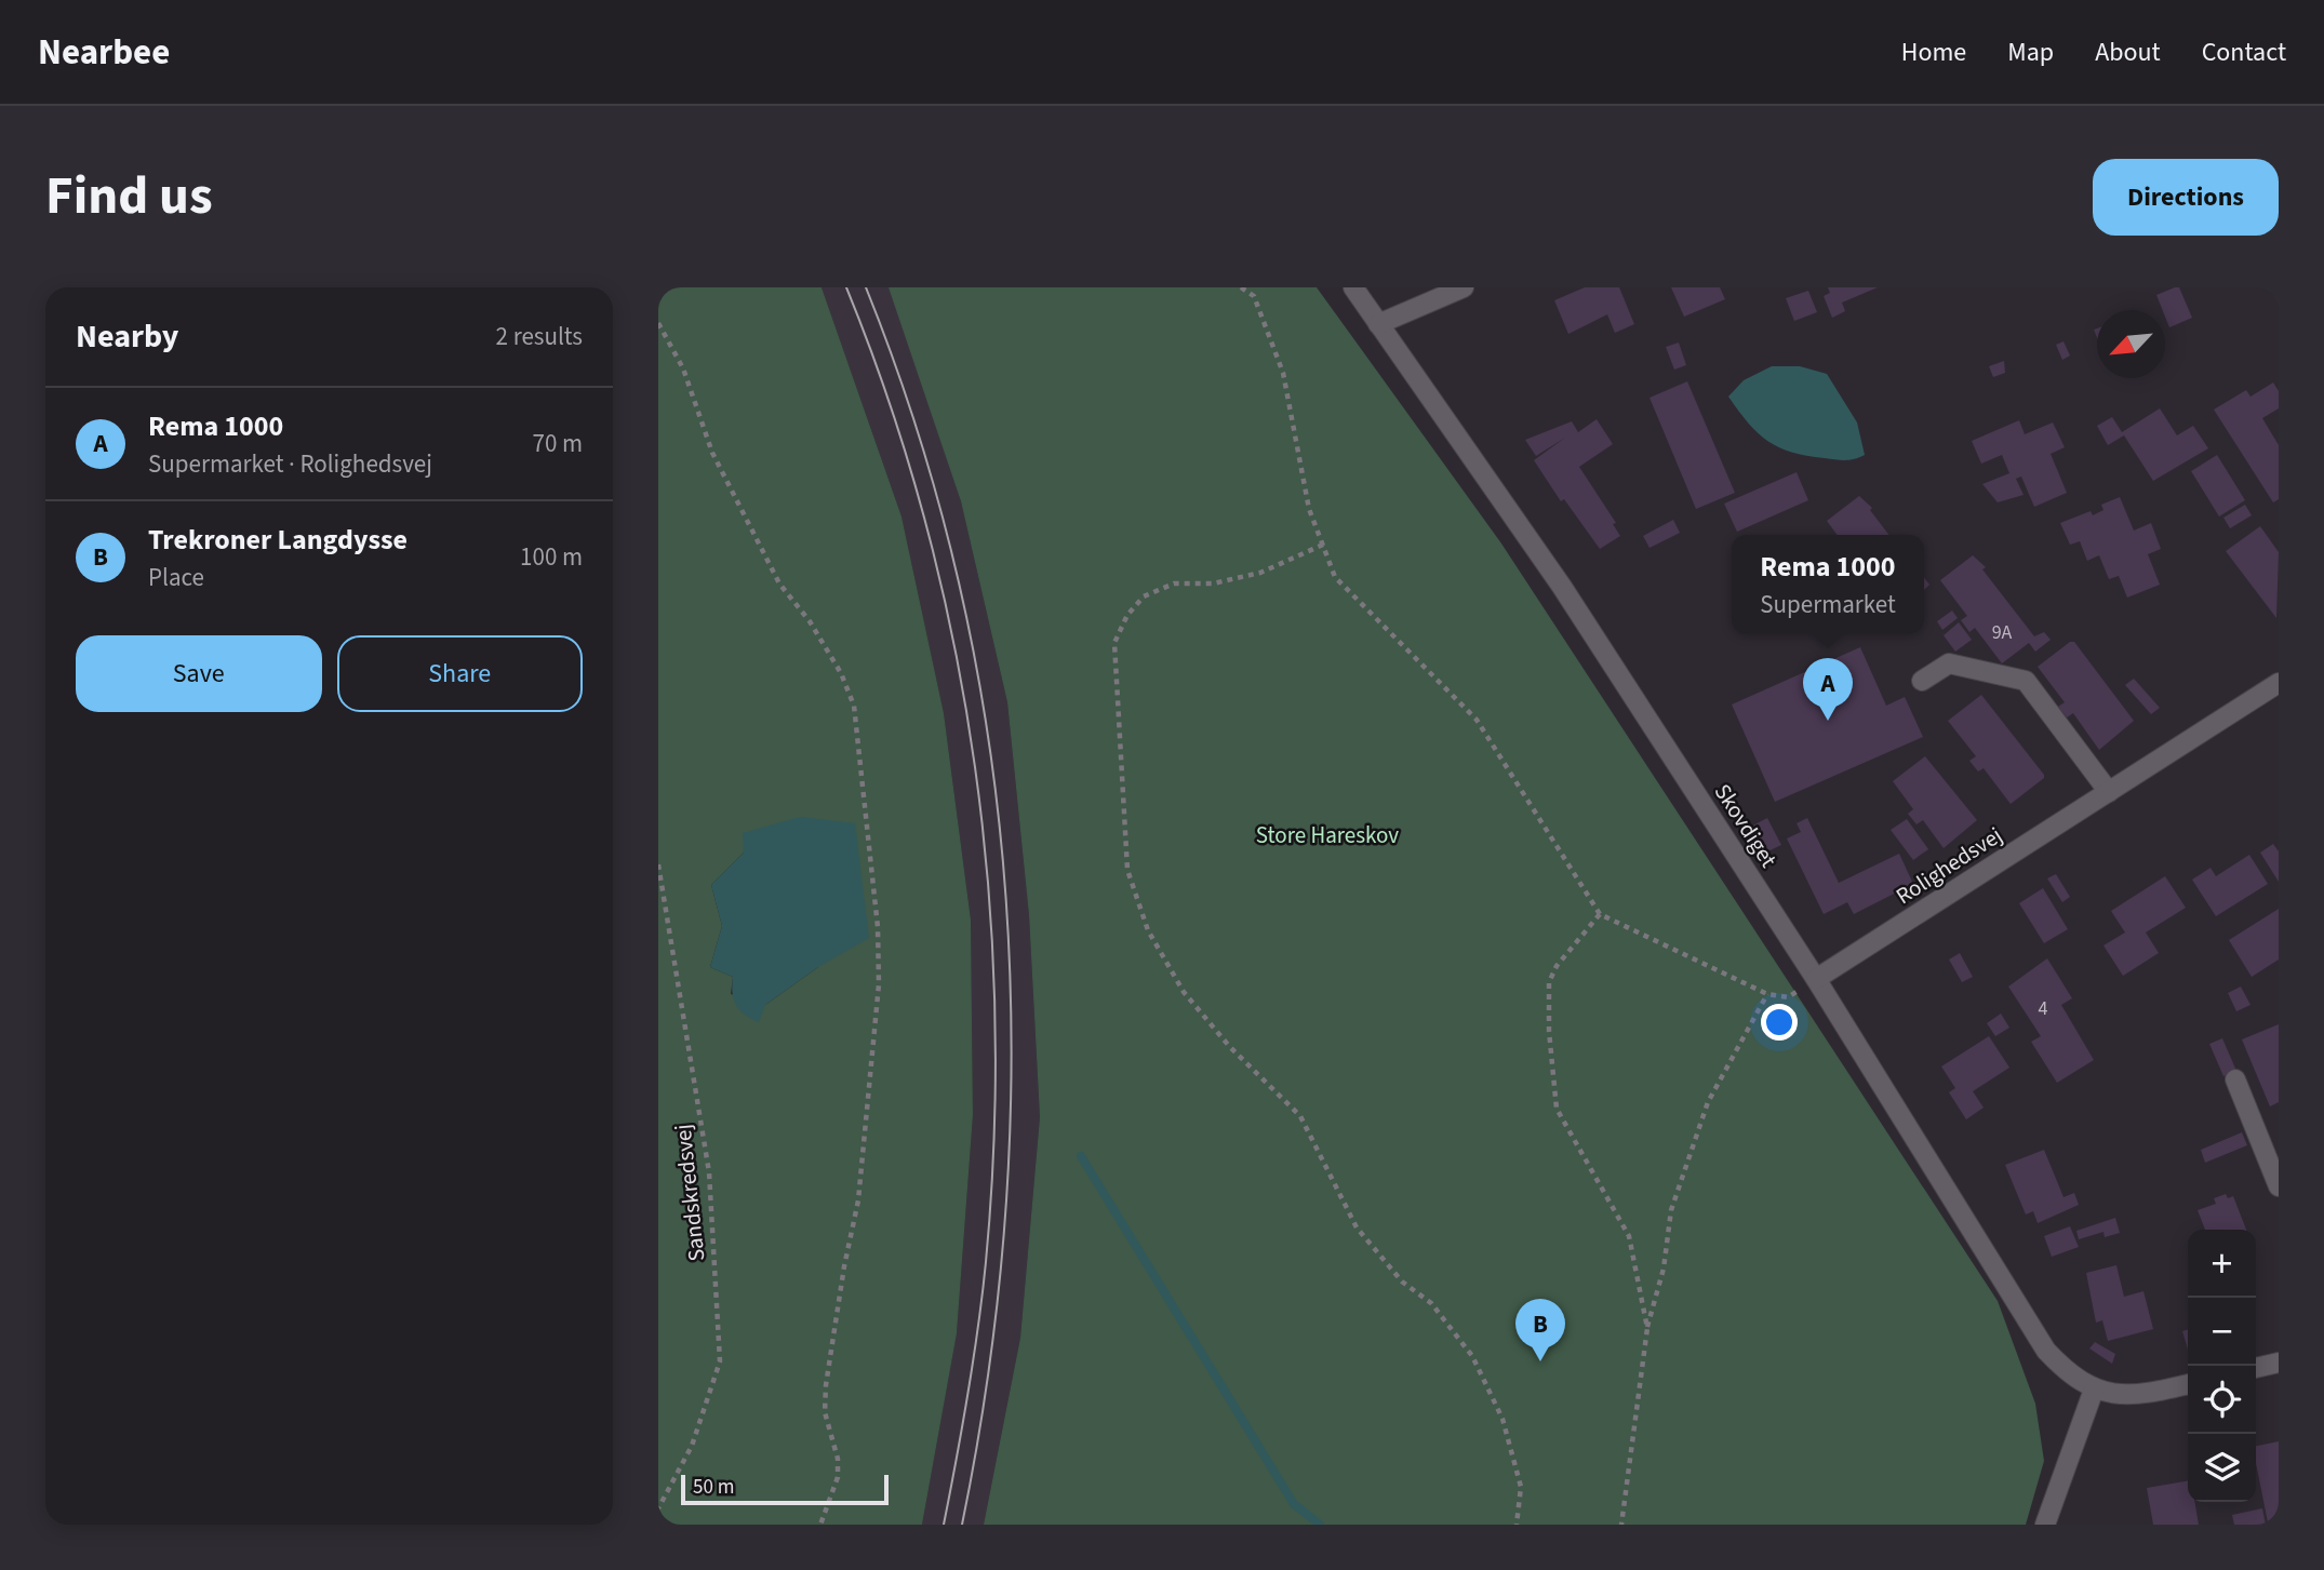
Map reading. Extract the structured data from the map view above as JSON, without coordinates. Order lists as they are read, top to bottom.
{
  "streets": {
    "street": ["Skovdiget", "Rolighedsvej"],
    "path": ["Sandskredsvej"]
  },
  "crossings": [
    ["Skovdiget", "Rolighedsvej"]
  ],
  "parks": ["Store Hareskov"],
  "house_numbers": ["9A", "4"],
  "scale_bar": "50 m",
  "north": "bottom left",
  "page": {
    "header": "Nearbee",
    "nav": [
      "Home",
      "Map",
      "About",
      "Contact"
    ],
    "title": "Find us",
    "buttons": [
      "Directions",
      ["Save", "Share"]
    ],
    "heading": ["Nearby", "2 results"],
    "list": [
      {
        "mark": "A",
        "name": "Rema 1000",
        "note": "Supermarket · Rolighedsvej",
        "value": "70 m"
      },
      {
        "mark": "B",
        "name": "Trekroner Langdysse",
        "note": "Place",
        "value": "100 m"
      }
    ],
    "popup": ["Rema 1000", "Supermarket"],
    "pins": ["A", "B"],
    "map_buttons": ["+", "−"],
    "scale": "50 m"
  }
}
